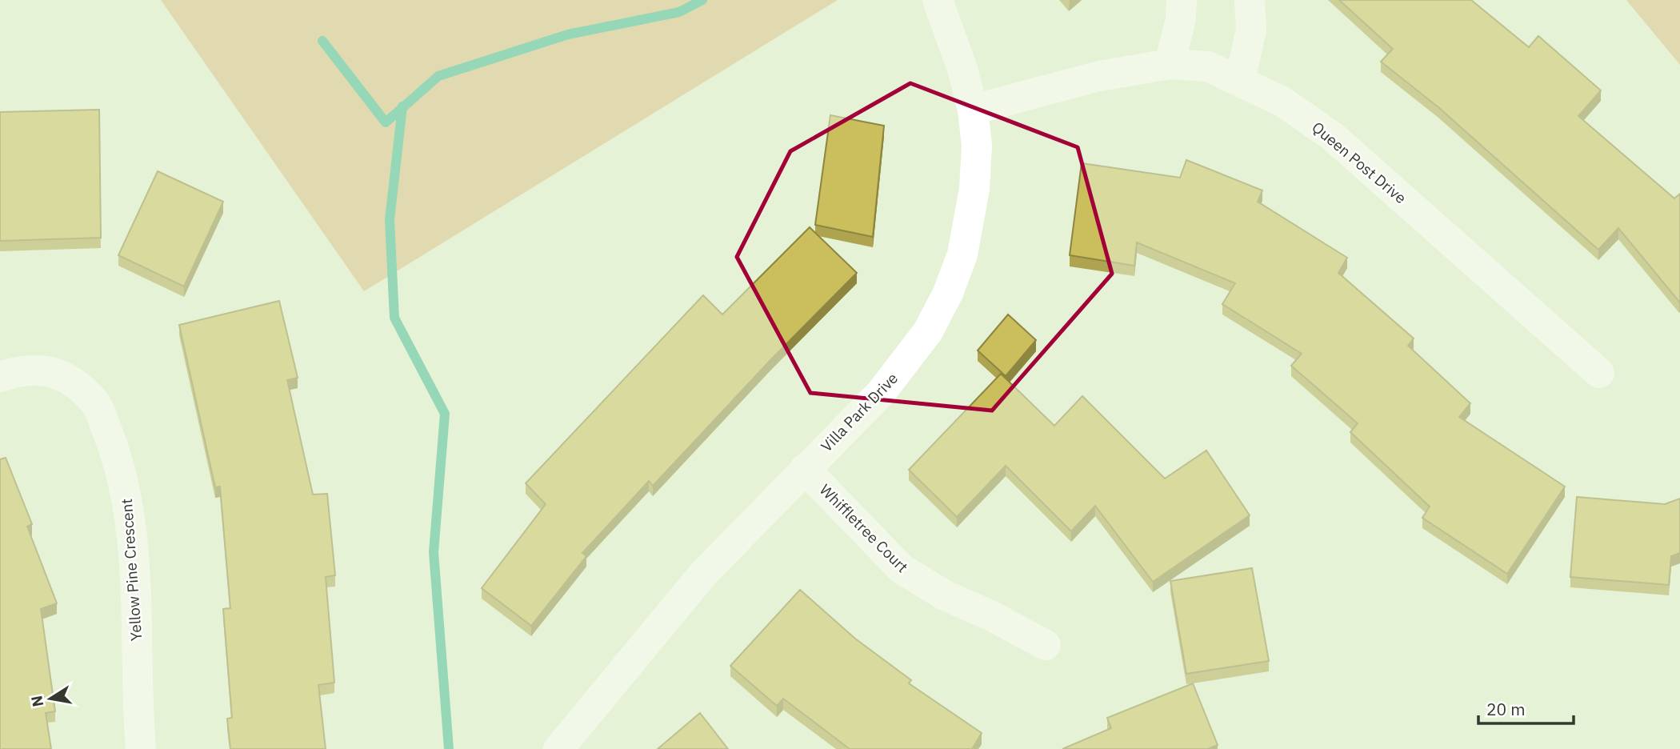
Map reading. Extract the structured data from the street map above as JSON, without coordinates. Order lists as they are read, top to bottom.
{
  "streets": {
    "street": [
      "Queen Post Drive",
      "Villa Park Drive",
      "Whiffletree Court",
      "Yellow Pine Crescent"
    ]
  },
  "crossings": [
    ["Queen Post Drive", "Villa Park Drive"],
    ["Villa Park Drive", "Whiffletree Court"]
  ],
  "scale_bar": "20 m",
  "north": "left"
}
